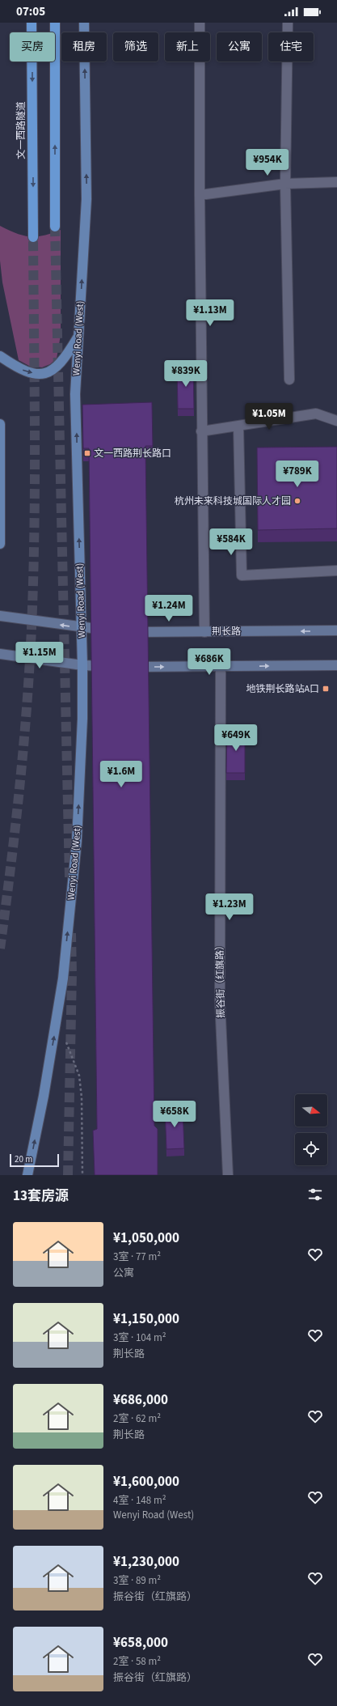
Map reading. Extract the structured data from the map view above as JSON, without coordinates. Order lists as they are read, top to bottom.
{
  "streets": {
    "highway": ["文一西路隧道"],
    "main road": ["Wenyi Road (West)", "荆长路"],
    "street": ["振谷街（红旗路）"]
  },
  "one_way": ["Wenyi Road (West)"],
  "places": {
    "transit": ["文一西路荆长路口", "地铁荆长路站A口"],
    "other": ["杭州未来科技城国际人才园"]
  },
  "scale_bar": "20 m",
  "north": "right",
  "page": {
    "status": "07:05",
    "chip": [
      "买房",
      "租房",
      "筛选",
      "新上",
      "公寓",
      "住宅"
    ],
    "price": [
      "¥954K",
      "¥1.13M",
      "¥839K",
      "¥1.05M",
      "¥789K",
      "¥584K",
      "¥1.24M",
      "¥1.15M",
      "¥686K",
      "¥649K",
      "¥1.6M",
      "¥1.23M",
      "¥658K"
    ],
    "scale": "20 m",
    "heading": "13套房源",
    "list": [
      {
        "name": "¥1,050,000",
        "note": "3室 · 77 m² · 公寓"
      },
      {
        "name": "¥1,150,000",
        "note": "3室 · 104 m² · 荆长路"
      },
      {
        "name": "¥686,000",
        "note": "2室 · 62 m² · 荆长路"
      },
      {
        "name": "¥1,600,000",
        "note": "4室 · 148 m² · Wenyi Road (West)"
      },
      {
        "name": "¥1,230,000",
        "note": "3室 · 89 m² · 振谷街（红旗路）"
      },
      {
        "name": "¥658,000",
        "note": "2室 · 58 m² · 振谷街（红旗路）"
      }
    ]
  }
}
